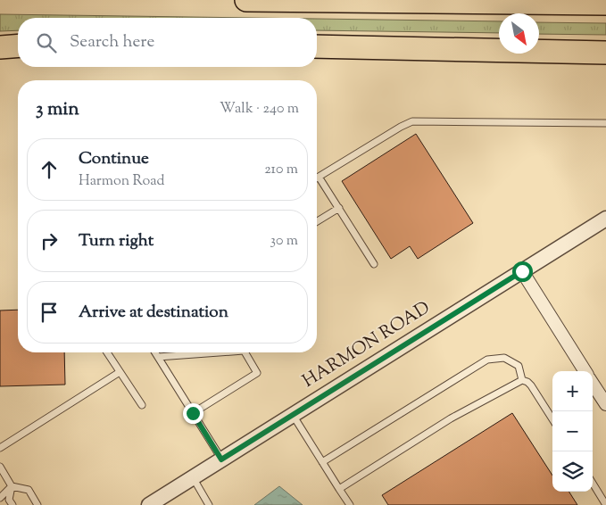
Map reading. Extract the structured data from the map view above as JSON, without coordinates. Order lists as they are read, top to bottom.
{
  "streets": {
    "street": ["HARMON ROAD"]
  },
  "north": "bottom right",
  "page": {
    "search": "Search here",
    "heading": ["3 min", "Walk · 240 m"],
    "list": [
      ["Continue", "Harmon Road", "210 m"],
      ["Turn right", "30 m"],
      "Arrive at destination"
    ],
    "map_buttons": ["+", "−"]
  }
}
